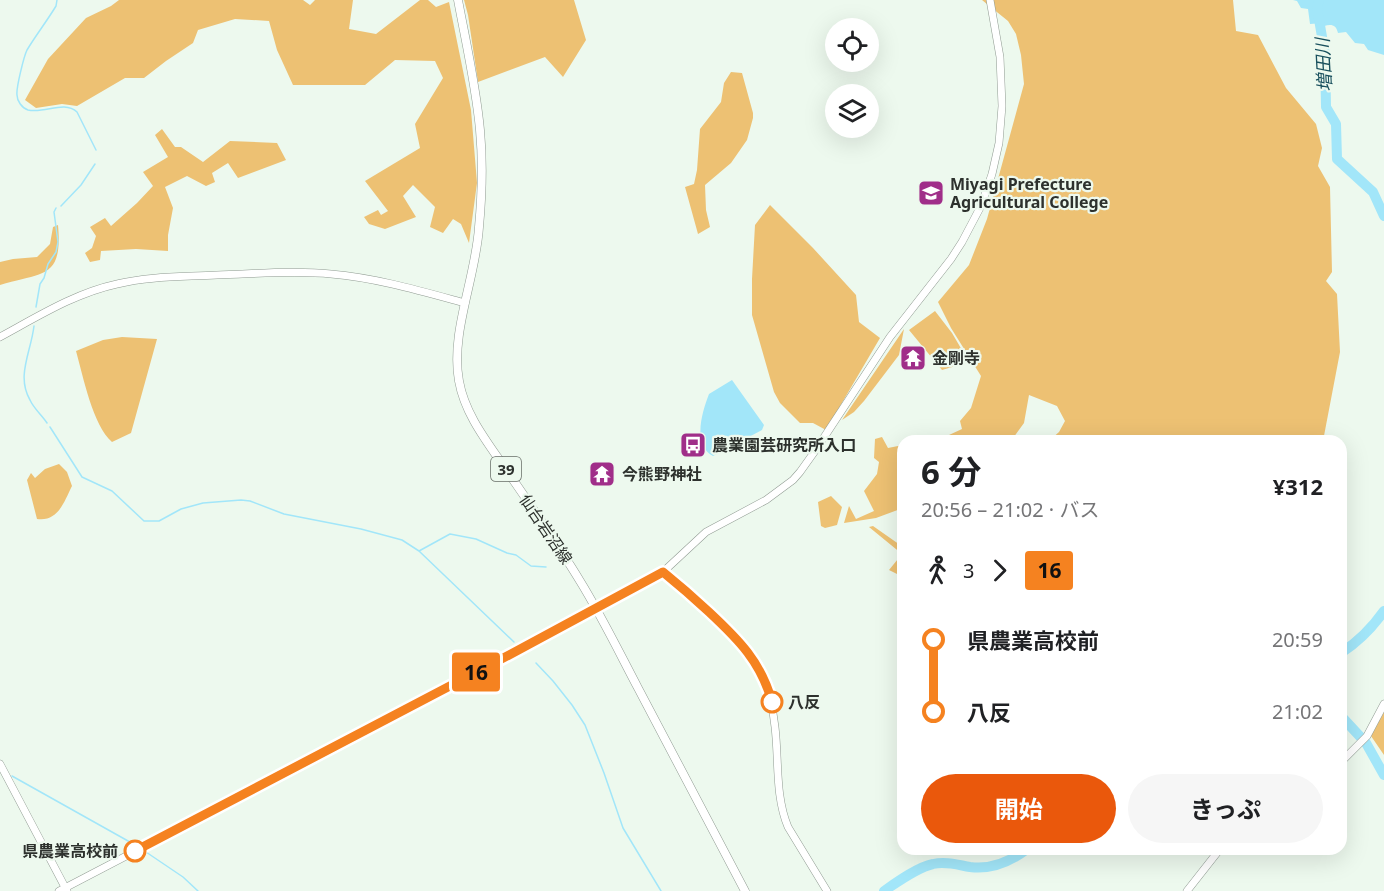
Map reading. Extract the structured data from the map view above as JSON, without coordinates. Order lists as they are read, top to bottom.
{
  "streets": {
    "main road": ["39", "仙台岩沼線"]
  },
  "water": ["増田川"],
  "places": {
    "school or university": ["Miyagi Prefecture Agricultural College"],
    "temple": ["金剛寺", "今熊野神社"],
    "bus stop": ["農業園芸研究所入口"],
    "other": ["八反", "県農業高校前"]
  },
  "lines": ["bus line 16"],
  "page": {
    "on_map": "16",
    "heading": ["6 分", "20:56 – 21:02 · バス", "¥312"],
    "legs": ["3", "16"],
    "list": [
      {
        "name": "県農業高校前",
        "value": "20:59"
      },
      {
        "name": "八反",
        "value": "21:02"
      }
    ],
    "buttons": ["開始", "きっぷ"]
  }
}
